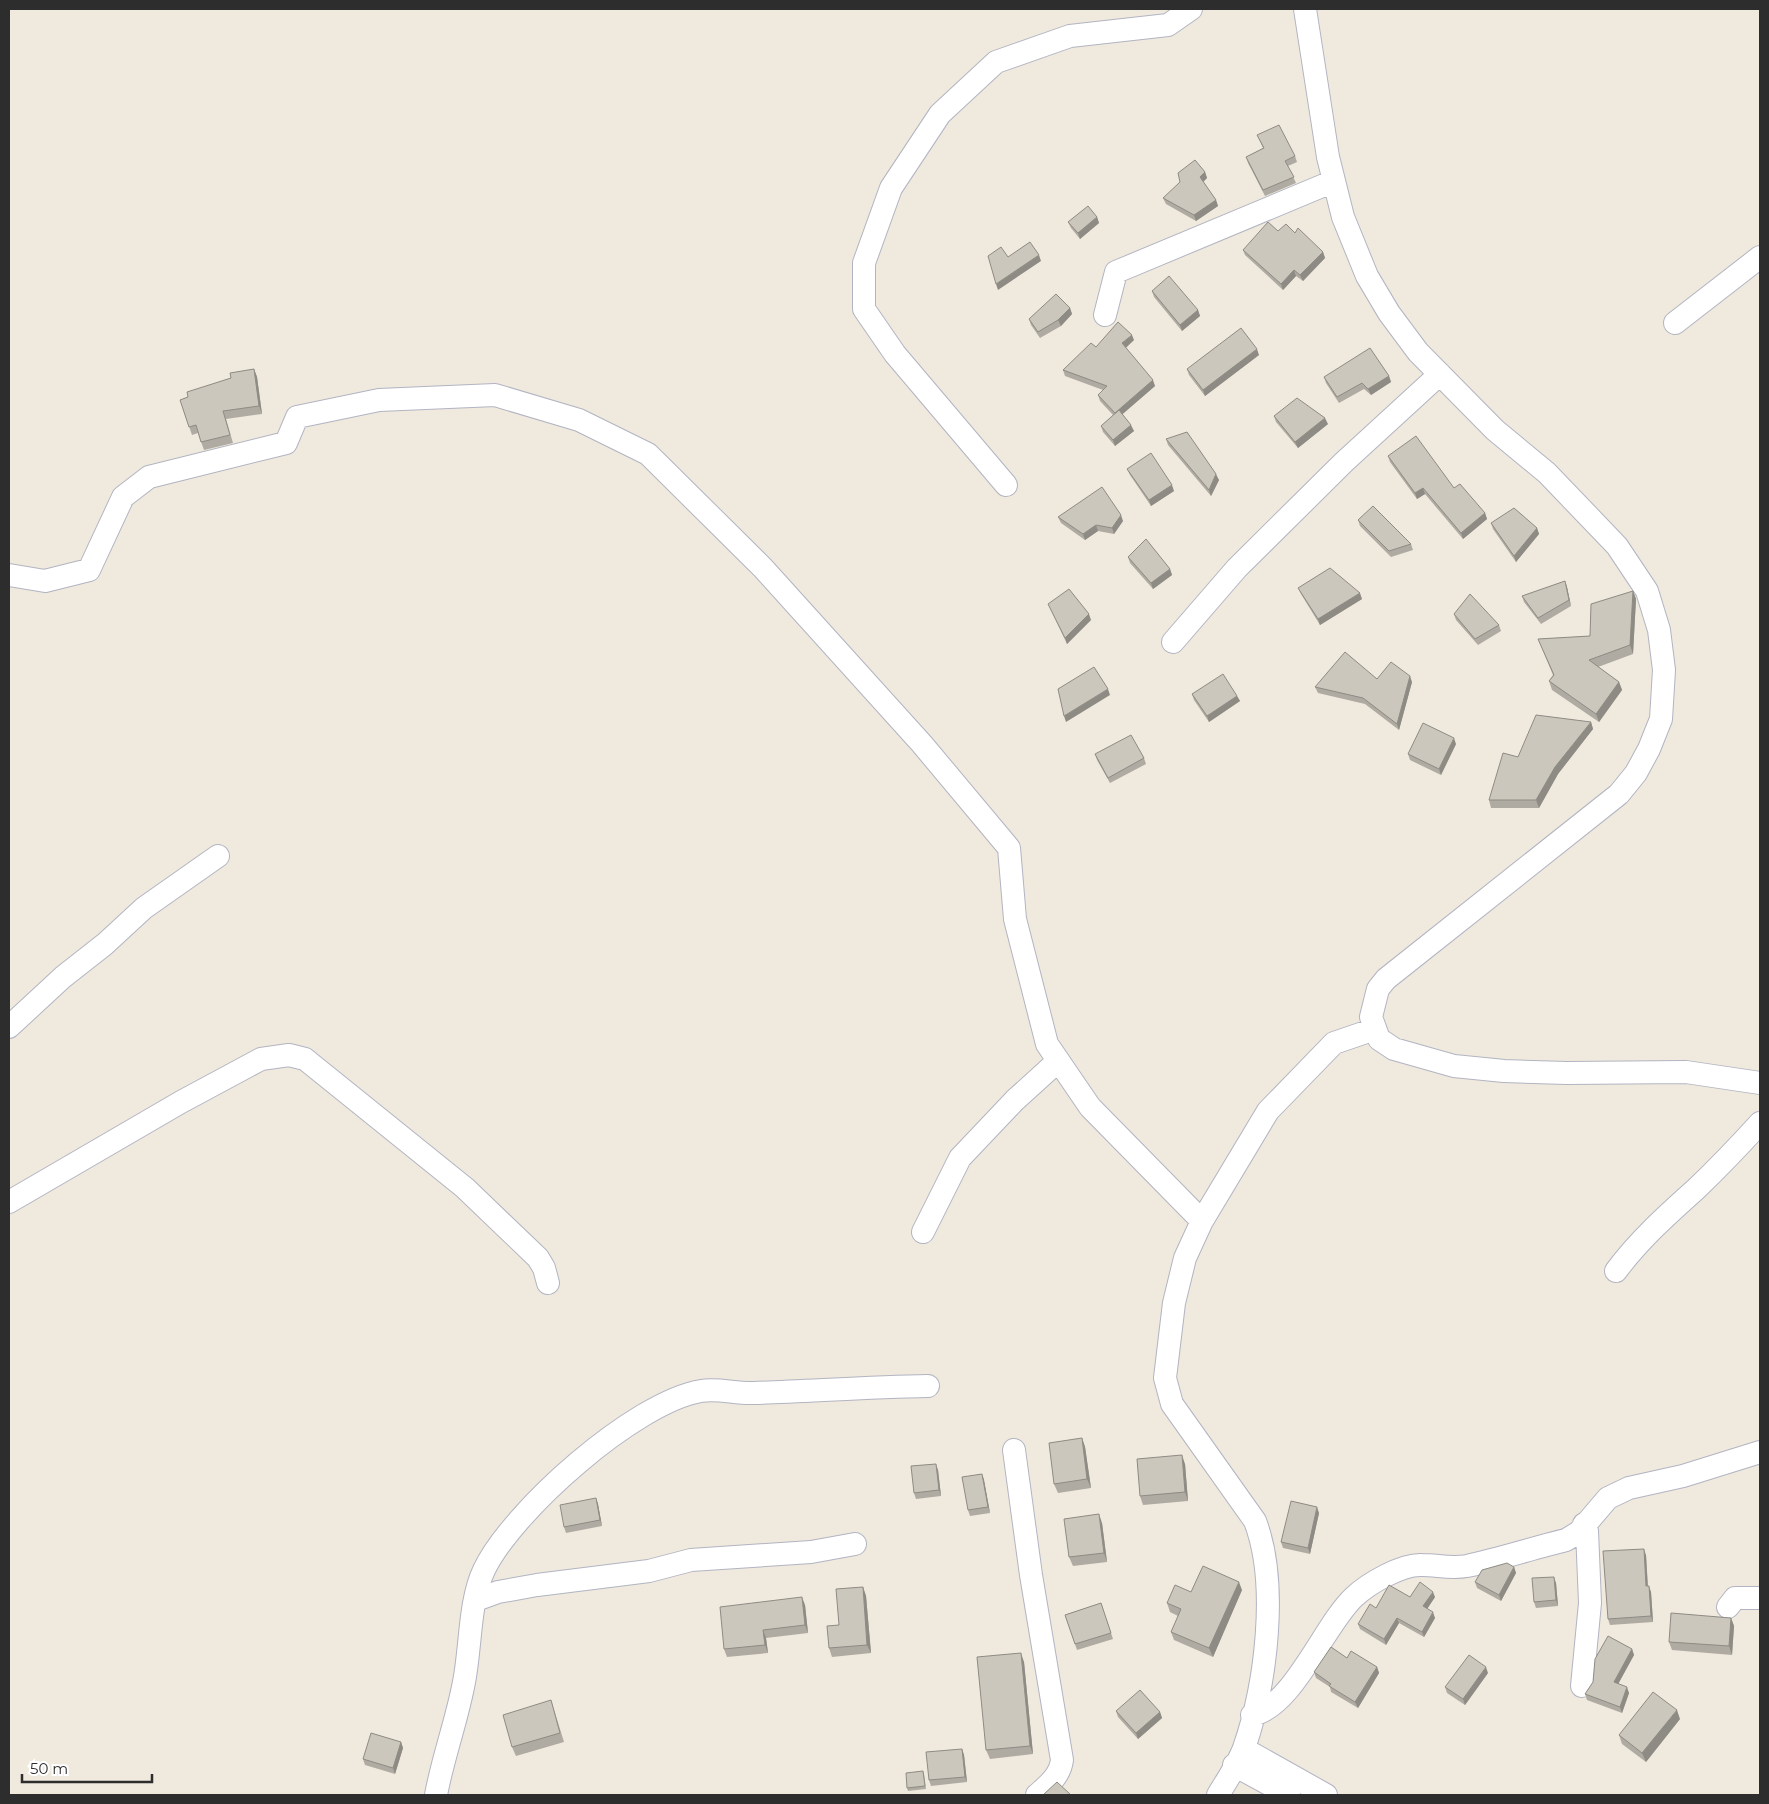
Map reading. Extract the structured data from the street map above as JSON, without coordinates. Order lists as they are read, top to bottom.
{
  "scale_bar": "50 m"
}
